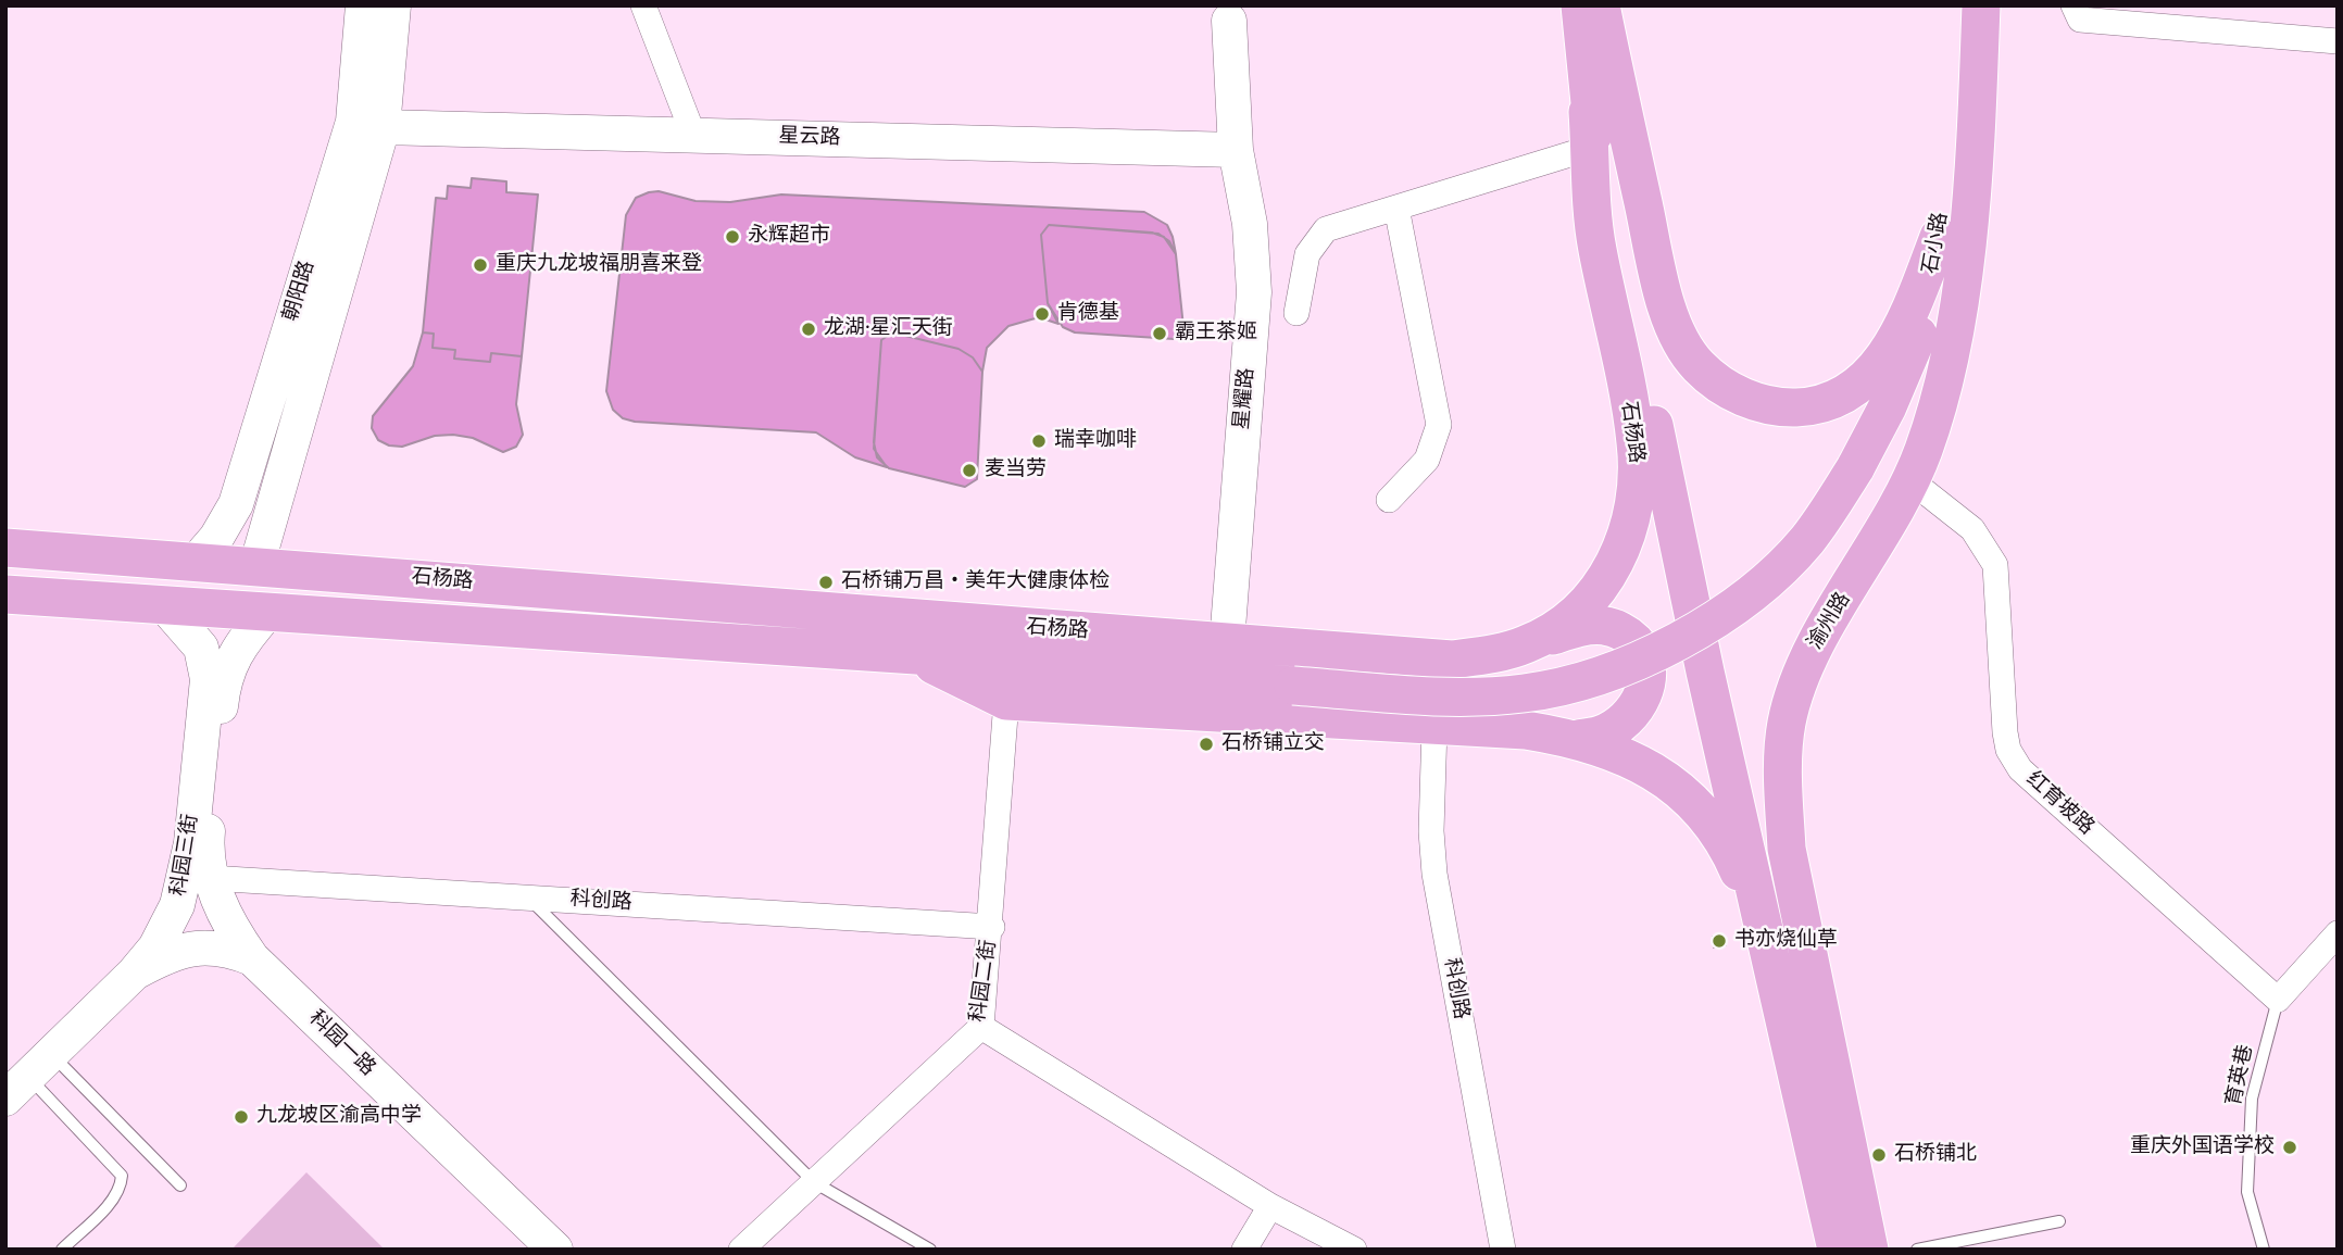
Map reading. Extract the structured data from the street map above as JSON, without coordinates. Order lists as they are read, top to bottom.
{
  "streets": {
    "main road": ["石小路", "石杨路", "渝州路"],
    "street": [
      "星云路",
      "朝阳路",
      "星耀路",
      "红育坡路",
      "科园三街",
      "科创路",
      "科园二街",
      "科园一路"
    ],
    "lane": ["育英巷"]
  },
  "crossings": [
    ["星云路", "朝阳路"],
    ["星云路", "星耀路"],
    ["石小路", "石杨路"],
    ["朝阳路", "石杨路"],
    ["星耀路", "石杨路"],
    ["石杨路", "科园三街"],
    ["渝州路", "红育坡路"],
    ["红育坡路", "育英巷"],
    ["科园三街", "科创路"],
    ["科园三街", "科园一路"],
    ["科创路", "科园二街"]
  ],
  "places": [
    "永辉超市",
    "重庆九龙坡福朋喜来登",
    "肯德基",
    "龙湖·星汇天街",
    "霸王茶姬",
    "瑞幸咖啡",
    "麦当劳",
    "石桥铺万昌‧美年大健康体检",
    "石桥铺立交",
    "书亦烧仙草",
    "九龙坡区渝高中学",
    "重庆外国语学校",
    "石桥铺北"
  ]
}
